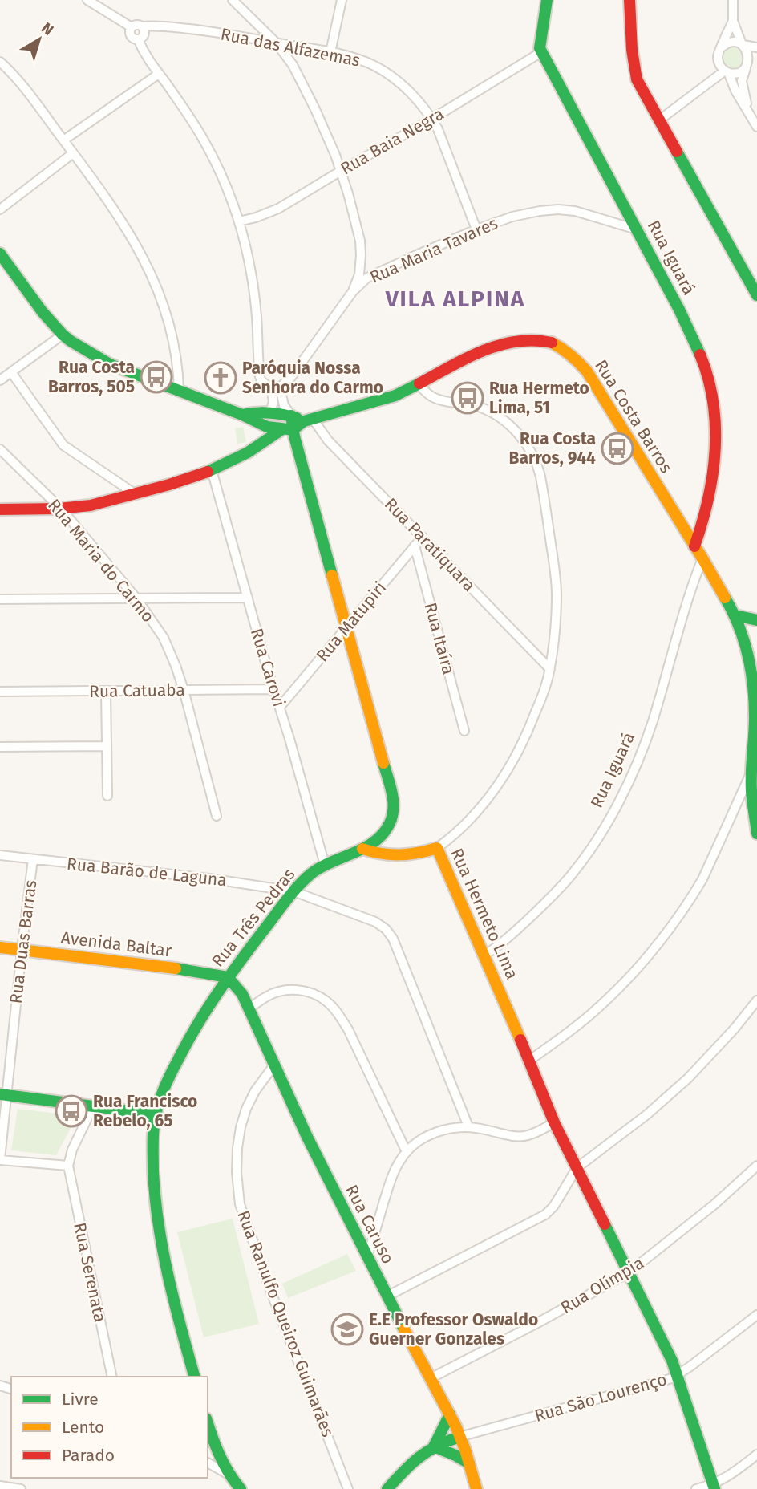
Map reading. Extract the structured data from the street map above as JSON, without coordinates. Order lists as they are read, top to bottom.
{
  "streets": {
    "street": [
      "Rua das Alfazemas",
      "Rua Baia Negra",
      "Rua Maria Tavares",
      "Rua Iguará",
      "Rua Costa Barros",
      "Rua Paratiquara",
      "Rua Maria do Carmo",
      "Rua Matupiri",
      "Rua Itaíra",
      "Rua Carovi",
      "Rua Catuaba",
      "Rua Barão de Laguna",
      "Rua Hermeto Lima",
      "Rua Três Pedras",
      "Rua Duas Barras",
      "Avenida Baltar",
      "Rua Caruso",
      "Rua Serenata",
      "Rua Olímpia",
      "Rua Ranulfo Queiroz Guimarães",
      "Rua São Lourenço"
    ]
  },
  "crossings": [
    ["Rua das Alfazemas", "Rua Baia Negra"],
    ["Rua das Alfazemas", "Rua Maria Tavares"],
    ["Rua Baia Negra", "Rua Iguará"],
    ["Rua Maria Tavares", "Rua Iguará"],
    ["Rua Iguará", "Rua Costa Barros"],
    ["Rua Iguará", "Rua Hermeto Lima"],
    ["Rua Costa Barros", "Rua Paratiquara"],
    ["Rua Costa Barros", "Rua Maria do Carmo"],
    ["Rua Costa Barros", "Rua Carovi"],
    ["Rua Costa Barros", "Rua Hermeto Lima"],
    ["Rua Costa Barros", "Rua Três Pedras"],
    ["Rua Paratiquara", "Rua Matupiri"],
    ["Rua Paratiquara", "Rua Hermeto Lima"],
    ["Rua Maria do Carmo", "Rua Catuaba"],
    ["Rua Matupiri", "Rua Itaíra"],
    ["Rua Matupiri", "Rua Carovi"],
    ["Rua Matupiri", "Rua Três Pedras"],
    ["Rua Carovi", "Rua Catuaba"],
    ["Rua Carovi", "Rua Três Pedras"],
    ["Rua Barão de Laguna", "Rua Três Pedras"],
    ["Rua Barão de Laguna", "Rua Duas Barras"],
    ["Rua Hermeto Lima", "Rua Olímpia"],
    ["Rua Hermeto Lima", "Rua São Lourenço"],
    ["Rua Três Pedras", "Avenida Baltar"],
    ["Rua Três Pedras", "Rua Caruso"],
    ["Rua Duas Barras", "Avenida Baltar"],
    ["Avenida Baltar", "Rua Caruso"],
    ["Rua Caruso", "Rua Olímpia"],
    ["Rua Caruso", "Rua Ranulfo Queiroz Guimarães"],
    ["Rua Caruso", "Rua São Lourenço"]
  ],
  "districts": ["VILA ALPINA"],
  "places": {
    "bus stop": [
      "Rua Costa Barros, 505",
      "Rua Hermeto Lima, 51",
      "Rua Costa Barros, 944",
      "Rua Francisco Rebelo, 65"
    ],
    "church": ["Paróquia Nossa Senhora do Carmo"],
    "school or university": ["E.E Professor Oswaldo Guerner Gonzales"]
  },
  "legend": ["Livre", "Lento", "Parado"],
  "north": "top right"
}
